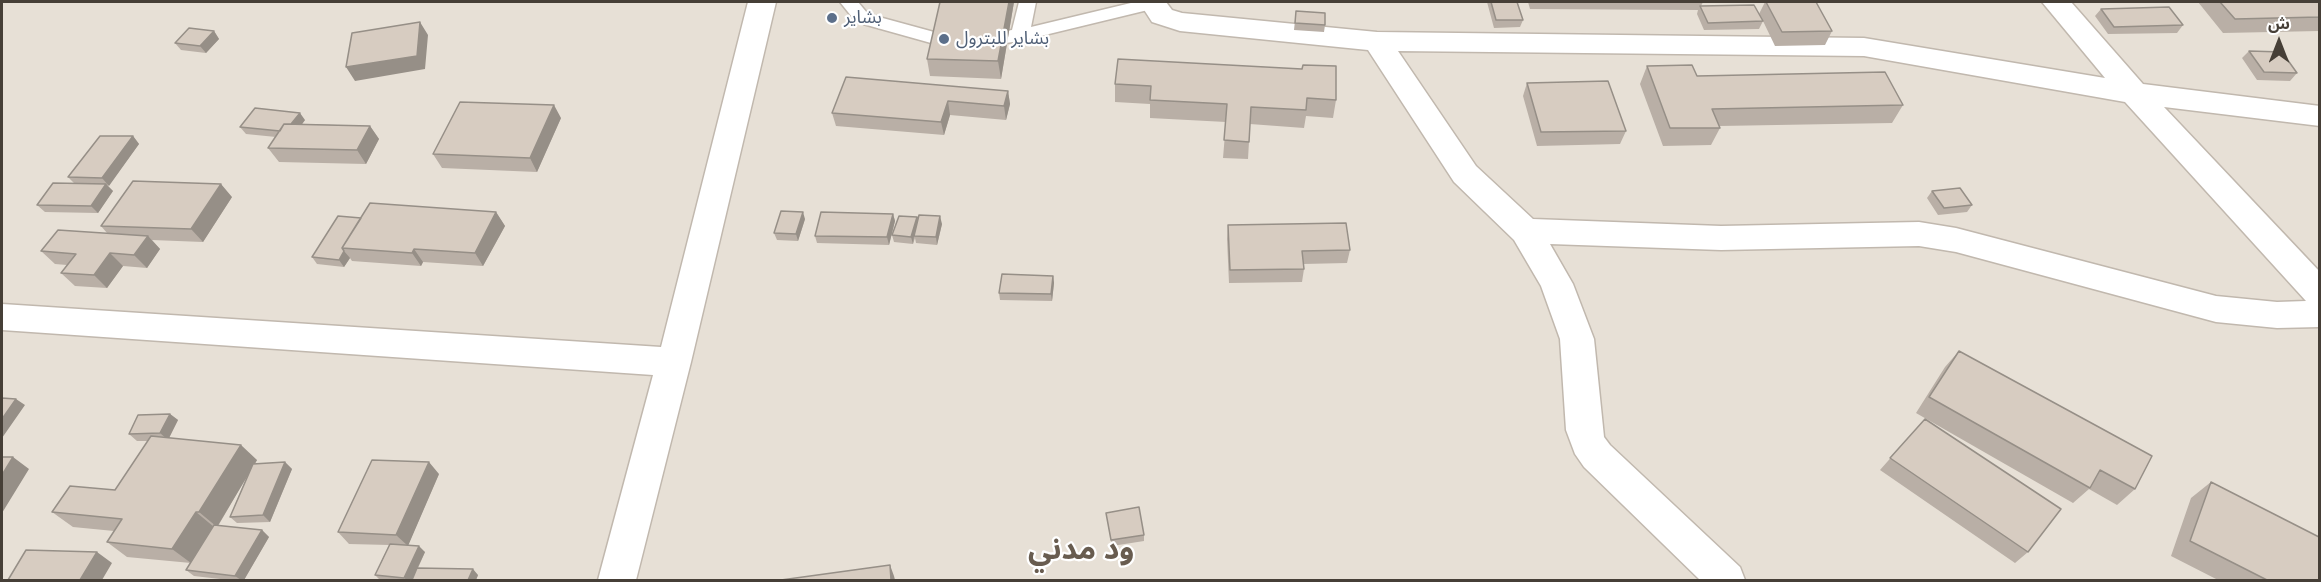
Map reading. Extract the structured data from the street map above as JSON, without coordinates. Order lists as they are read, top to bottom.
{
  "districts": ["ود مدني"],
  "places": ["بشاير", "بشاير للبترول"],
  "north": "top"
}
